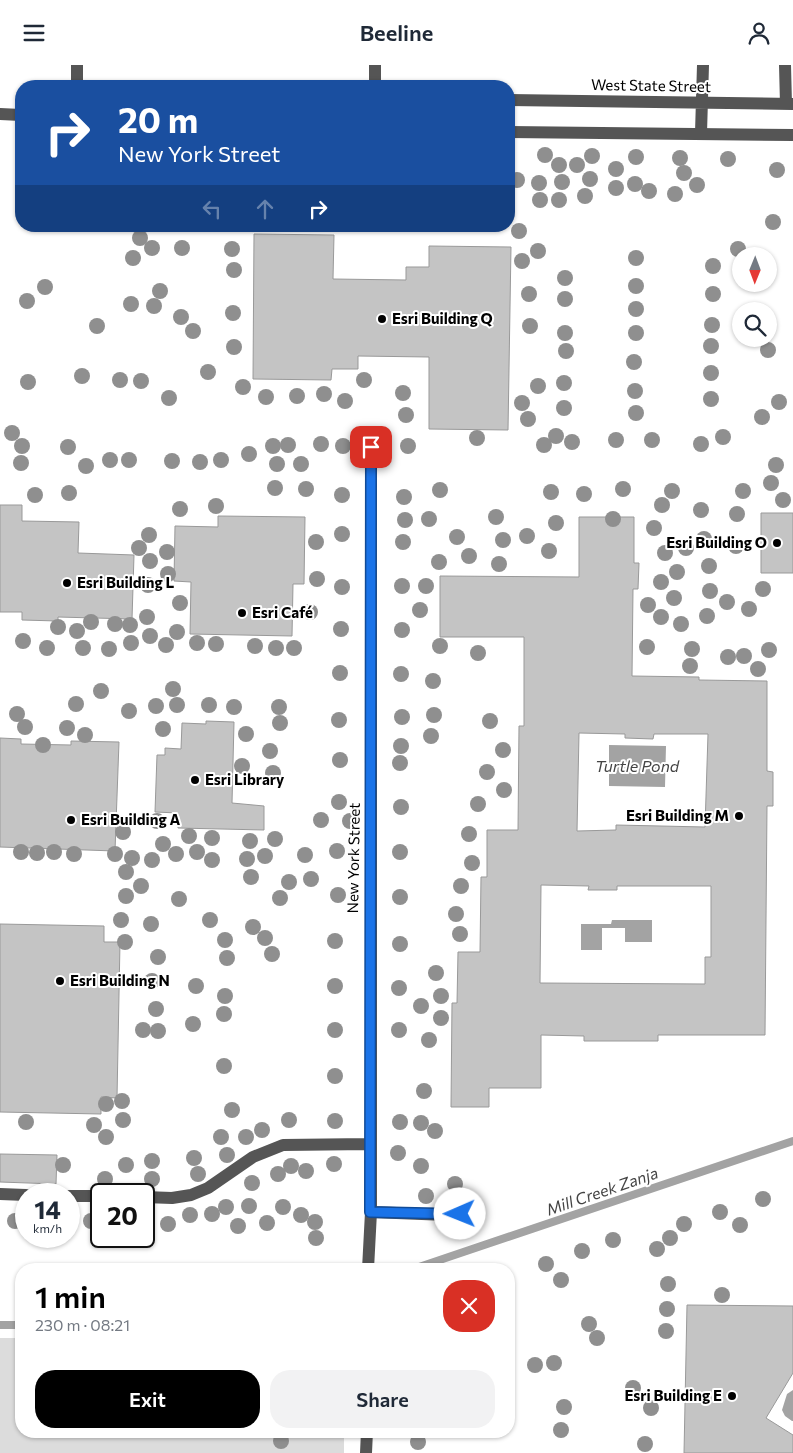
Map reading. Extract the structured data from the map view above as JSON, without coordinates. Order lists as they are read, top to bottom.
{
  "streets": {
    "street": ["West State Street", "New York Street"]
  },
  "water": ["Turtle Pond", "Mill Creek Zanja"],
  "places": [
    "Esri Building Q",
    "Esri Building O",
    "Esri Building L",
    "Esri Café",
    "Esri Library",
    "Esri Building M",
    "Esri Building A",
    "Esri Building N",
    "Esri Building E"
  ],
  "north": "bottom",
  "page": {
    "header": "Beeline",
    "turn": ["20 m", "New York Street"],
    "speed": "14 km/h",
    "limit": "20",
    "heading": ["1 min", "230 m · 08:21"],
    "buttons": ["Exit", "Share"]
  }
}
